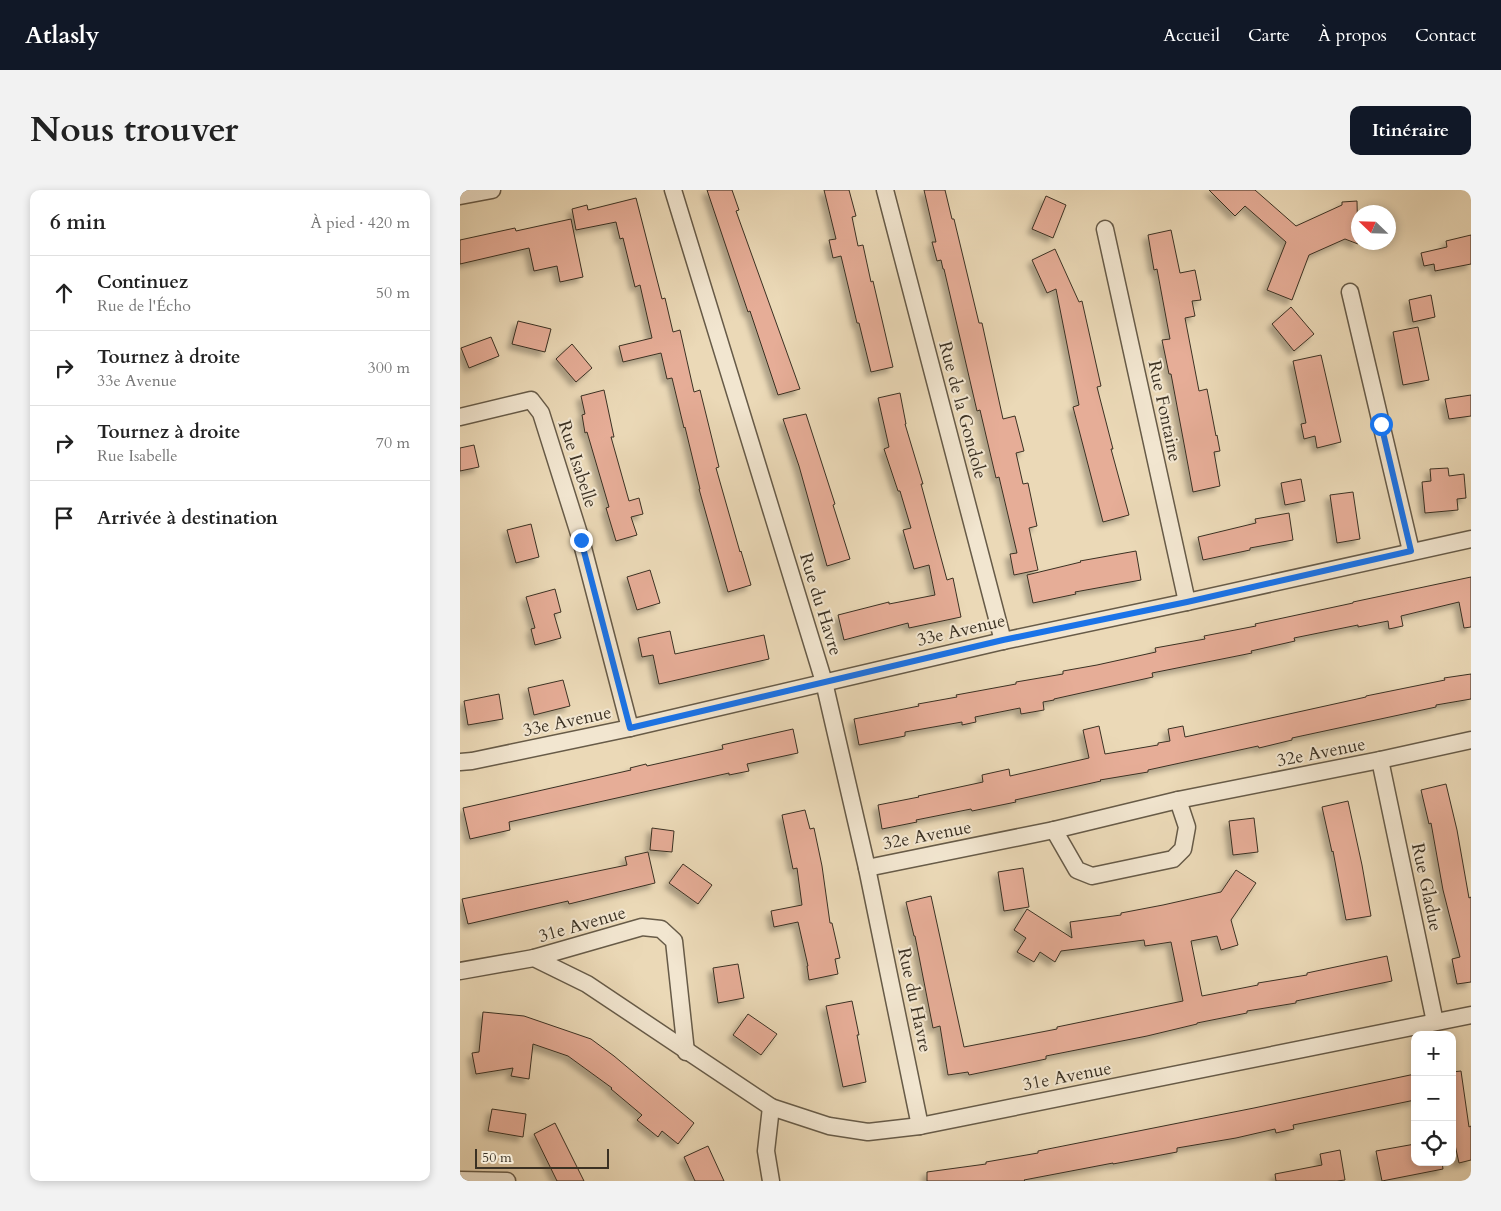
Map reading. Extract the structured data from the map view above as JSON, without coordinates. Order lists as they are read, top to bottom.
{
  "streets": {
    "street": [
      "Rue de la Gondole",
      "Rue Fontaine",
      "Rue Isabelle",
      "Rue du Havre",
      "33e Avenue",
      "32e Avenue",
      "Rue Gladue",
      "31e Avenue"
    ]
  },
  "crossings": [
    ["Rue de la Gondole", "33e Avenue"],
    ["Rue Fontaine", "33e Avenue"],
    ["Rue Isabelle", "33e Avenue"],
    ["Rue du Havre", "33e Avenue"],
    ["Rue du Havre", "32e Avenue"],
    ["Rue du Havre", "31e Avenue"],
    ["32e Avenue", "Rue Gladue"],
    ["Rue Gladue", "31e Avenue"]
  ],
  "scale_bar": "50 m",
  "north": "top left",
  "page": {
    "header": "Atlasly",
    "nav": [
      "Accueil",
      "Carte",
      "À propos",
      "Contact"
    ],
    "title": "Nous trouver",
    "buttons": "Itinéraire",
    "heading": ["6 min", "À pied · 420 m"],
    "list": [
      ["Continuez", "Rue de l'Écho", "50 m"],
      ["Tournez à droite", "33e Avenue", "300 m"],
      ["Tournez à droite", "Rue Isabelle", "70 m"],
      "Arrivée à destination"
    ],
    "map_buttons": ["+", "−"],
    "scale": "50 m"
  }
}
